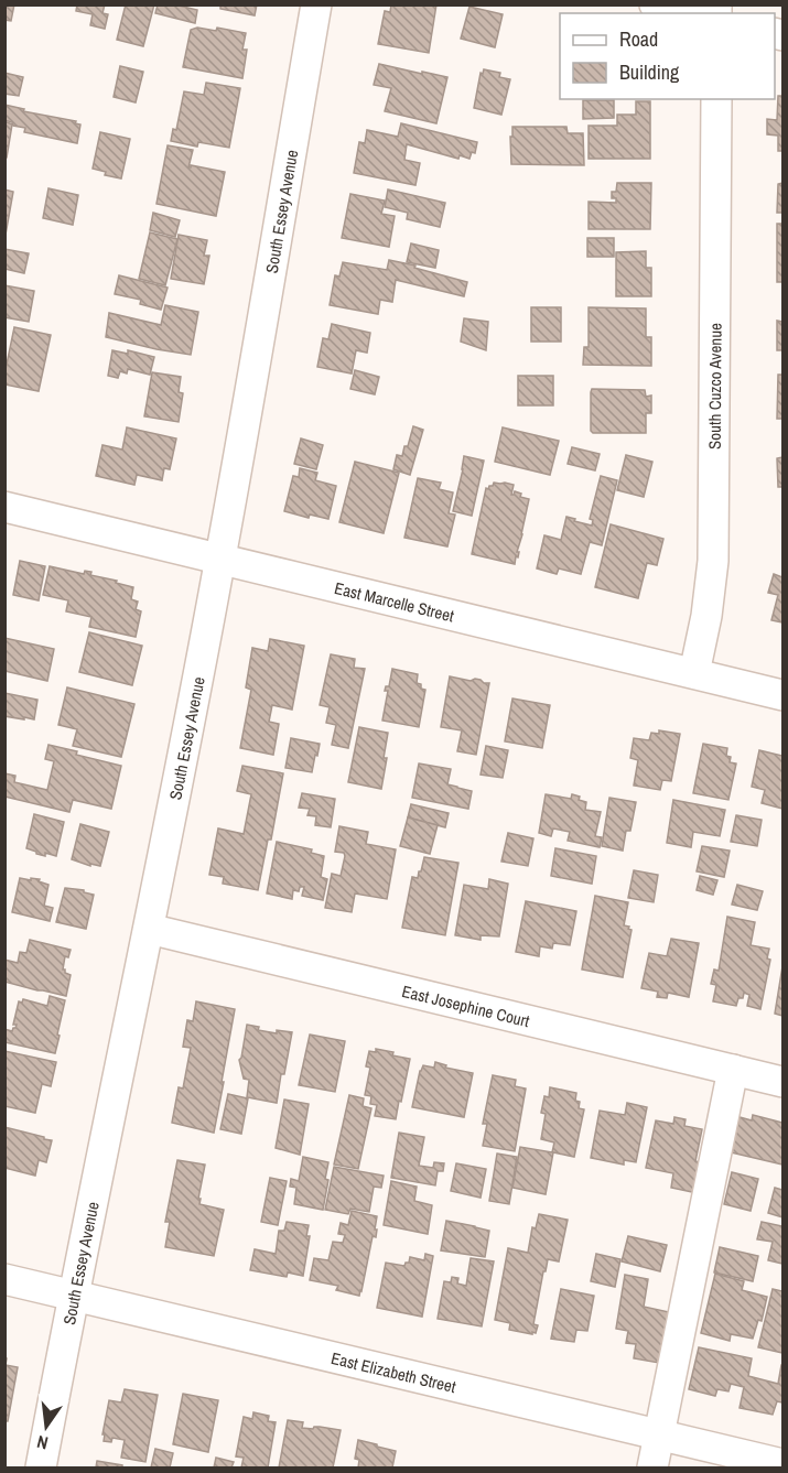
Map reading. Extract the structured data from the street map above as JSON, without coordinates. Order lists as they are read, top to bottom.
{
  "streets": {
    "street": [
      "South Essey Avenue",
      "South Cuzco Avenue",
      "East Marcelle Street",
      "East Josephine Court",
      "East Elizabeth Street"
    ]
  },
  "crossings": [
    ["South Essey Avenue", "East Marcelle Street"],
    ["South Essey Avenue", "East Josephine Court"],
    ["South Essey Avenue", "East Elizabeth Street"],
    ["South Cuzco Avenue", "East Marcelle Street"]
  ],
  "legend": ["Road", "Building"],
  "north": "bottom"
}
